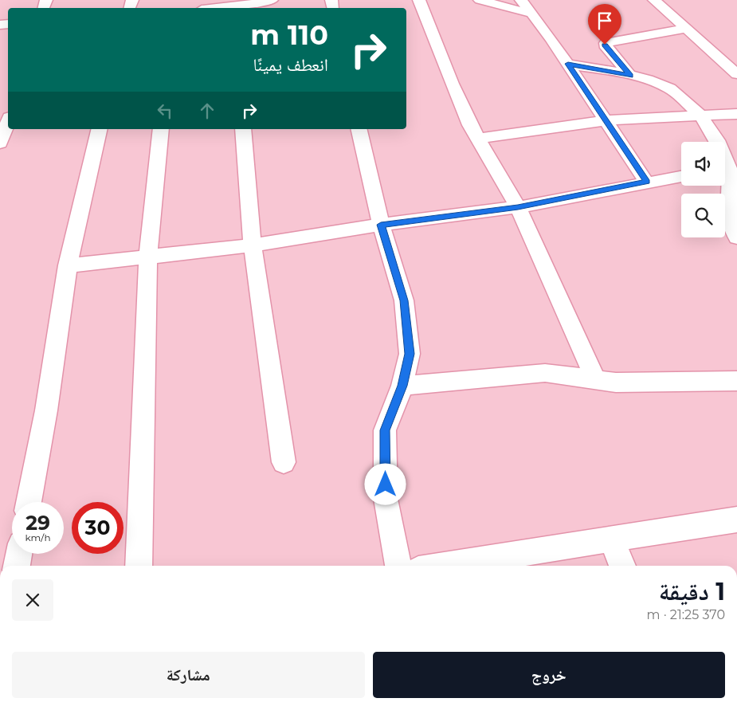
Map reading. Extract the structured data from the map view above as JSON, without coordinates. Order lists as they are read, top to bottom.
{
  "page": {
    "turn": ["110 m", "انعطف يمينًا"],
    "speed": "29 km/h",
    "limit": "30",
    "heading": ["1 دقيقة", "370 m · 21:25"],
    "buttons": ["خروج", "مشاركة"]
  }
}
